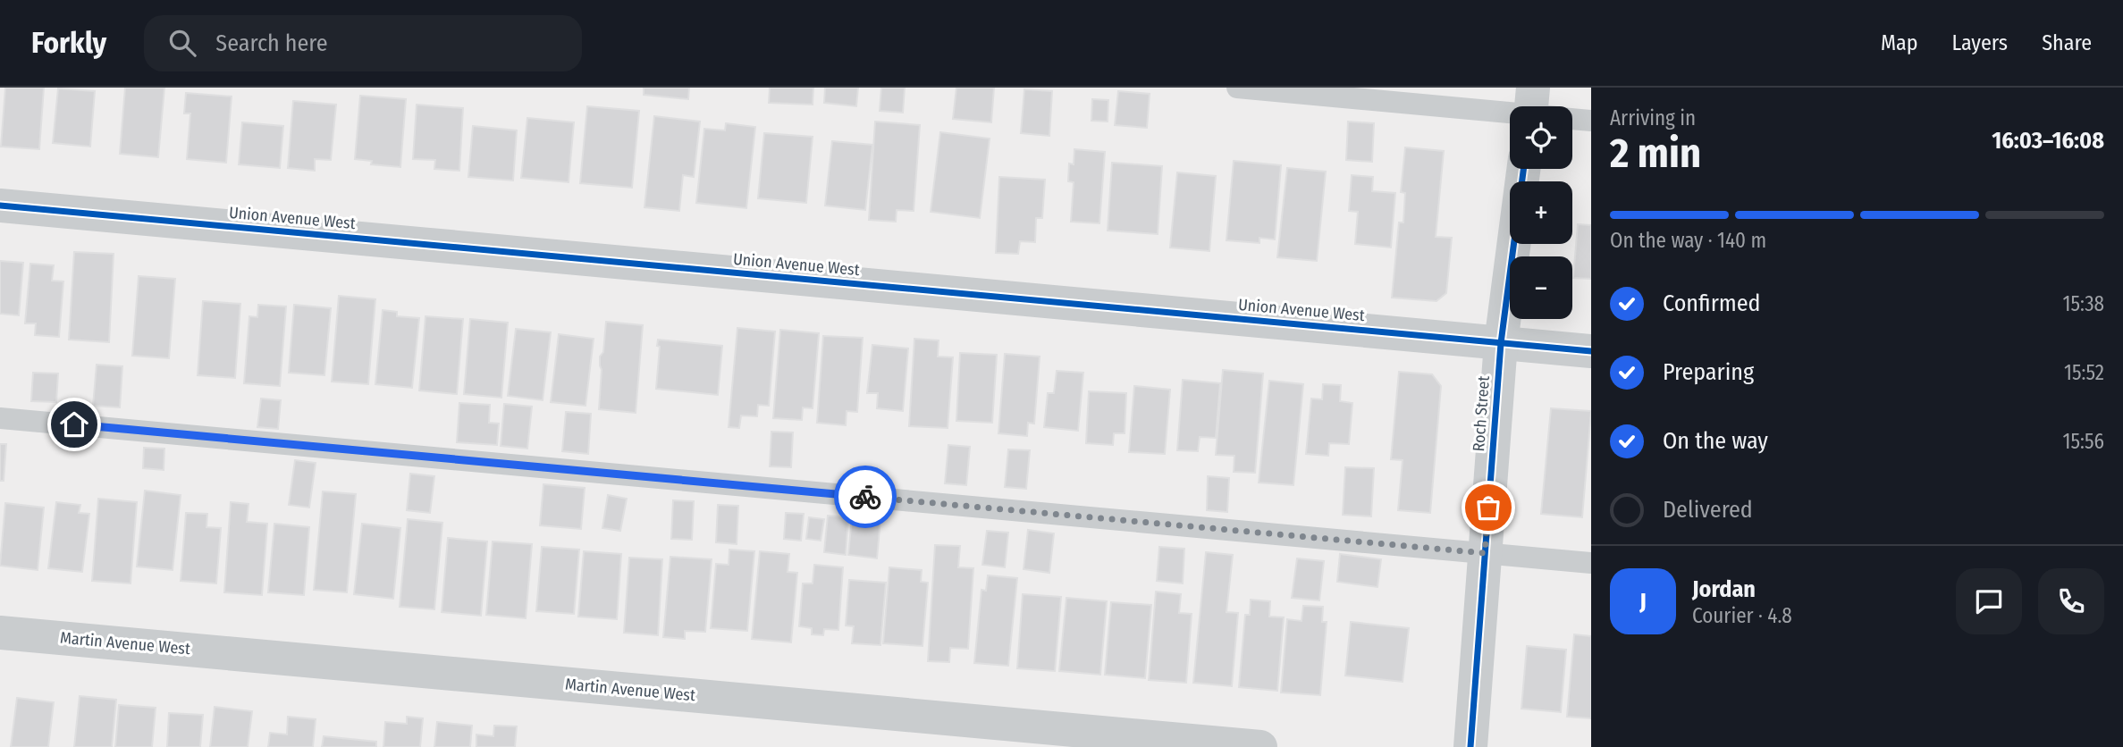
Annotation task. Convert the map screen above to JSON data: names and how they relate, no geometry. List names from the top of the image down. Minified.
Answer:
{"streets":{"street":["Union Avenue West","Roch Street","Martin Avenue West"]},"crossings":[["Union Avenue West","Roch Street"]],"page":{"header":"Forkly","search":"Search here","nav":["Map","Layers","Share"],"heading":["2 min","Arriving in","16:03–16:08"],"panel":["Jordan","Courier · 4.8"],"map_buttons":["+","−"],"bar":"On the way · 140 m","list":[["Confirmed","15:38"],["Preparing","15:52"],["On the way","15:56"],"Delivered"],"round":"J"}}
